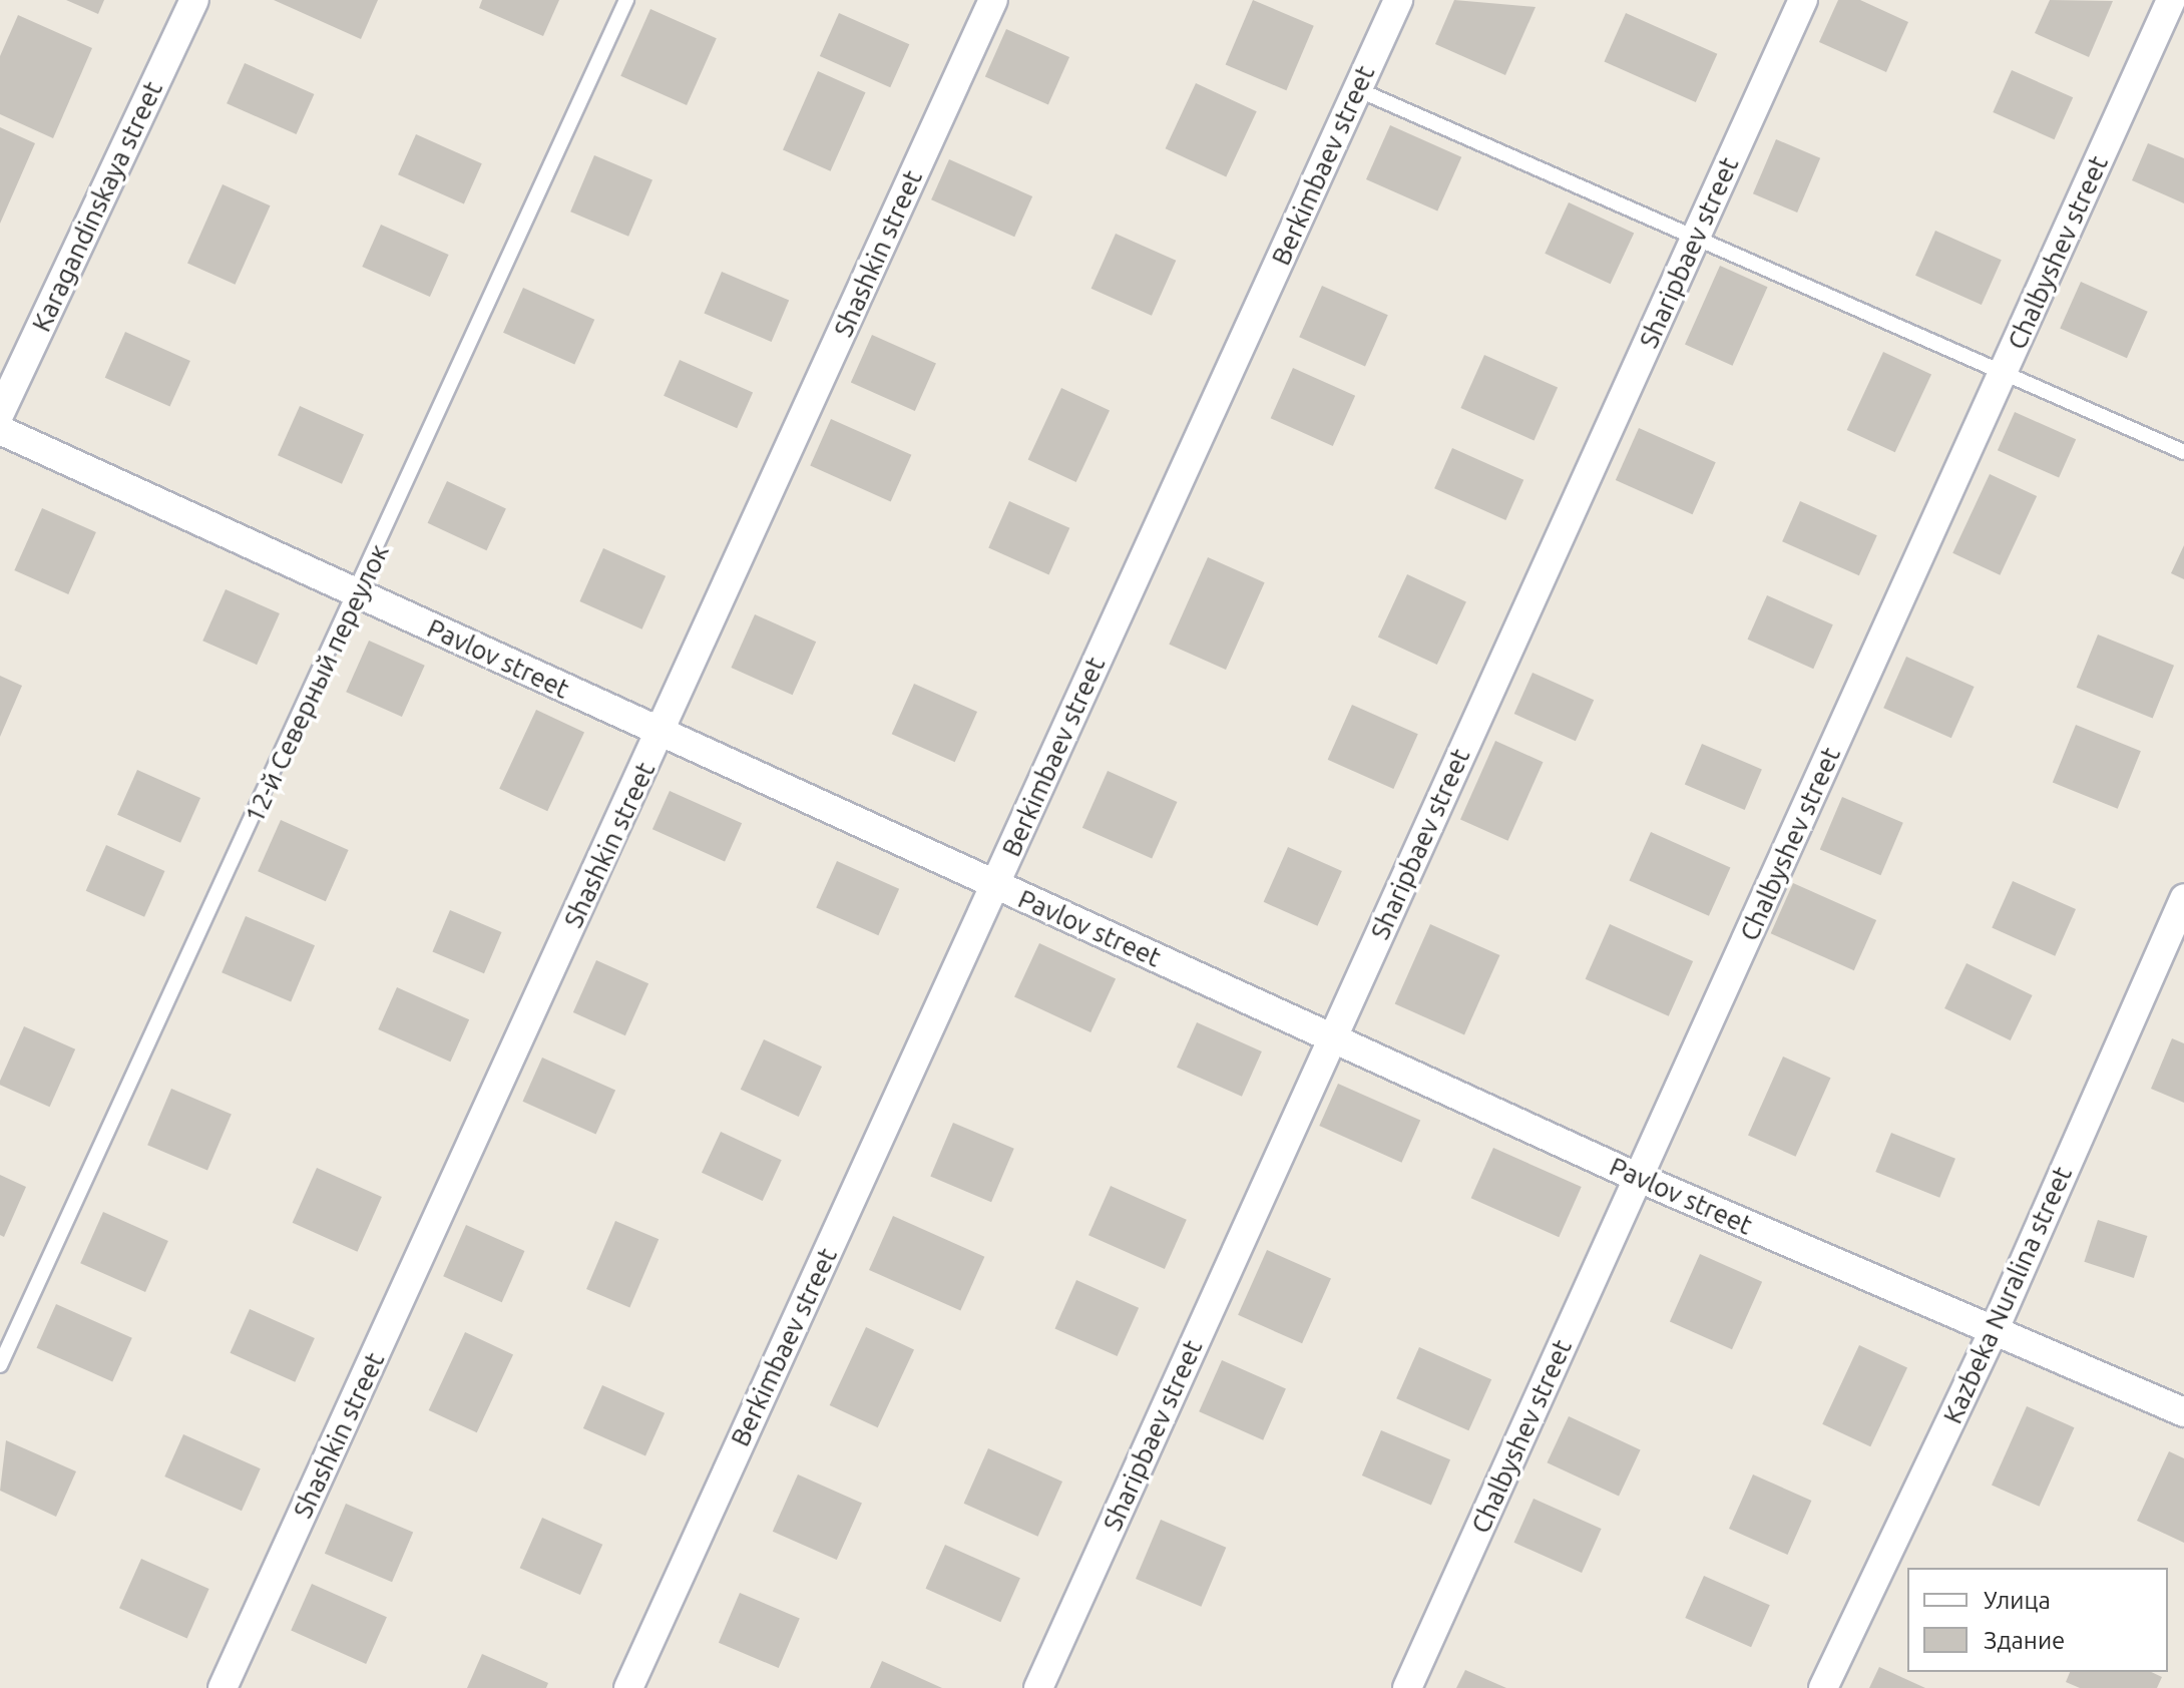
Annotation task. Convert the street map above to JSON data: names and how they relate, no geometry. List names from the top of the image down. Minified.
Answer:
{"streets":{"street":["Berkimbaev street","Karagandinskaya street","Sharipbaev street","Chalbyshev street","Shashkin street","Pavlov street","Kazbeka Nuralina street"],"lane":["12-й Северный переулок"]},"crossings":[["Berkimbaev street","Pavlov street"],["Sharipbaev street","Pavlov street"],["Chalbyshev street","Pavlov street"],["Shashkin street","Pavlov street"],["Pavlov street","12-й Северный переулок"],["Pavlov street","Kazbeka Nuralina street"]],"legend":["Улица","Здание"]}
